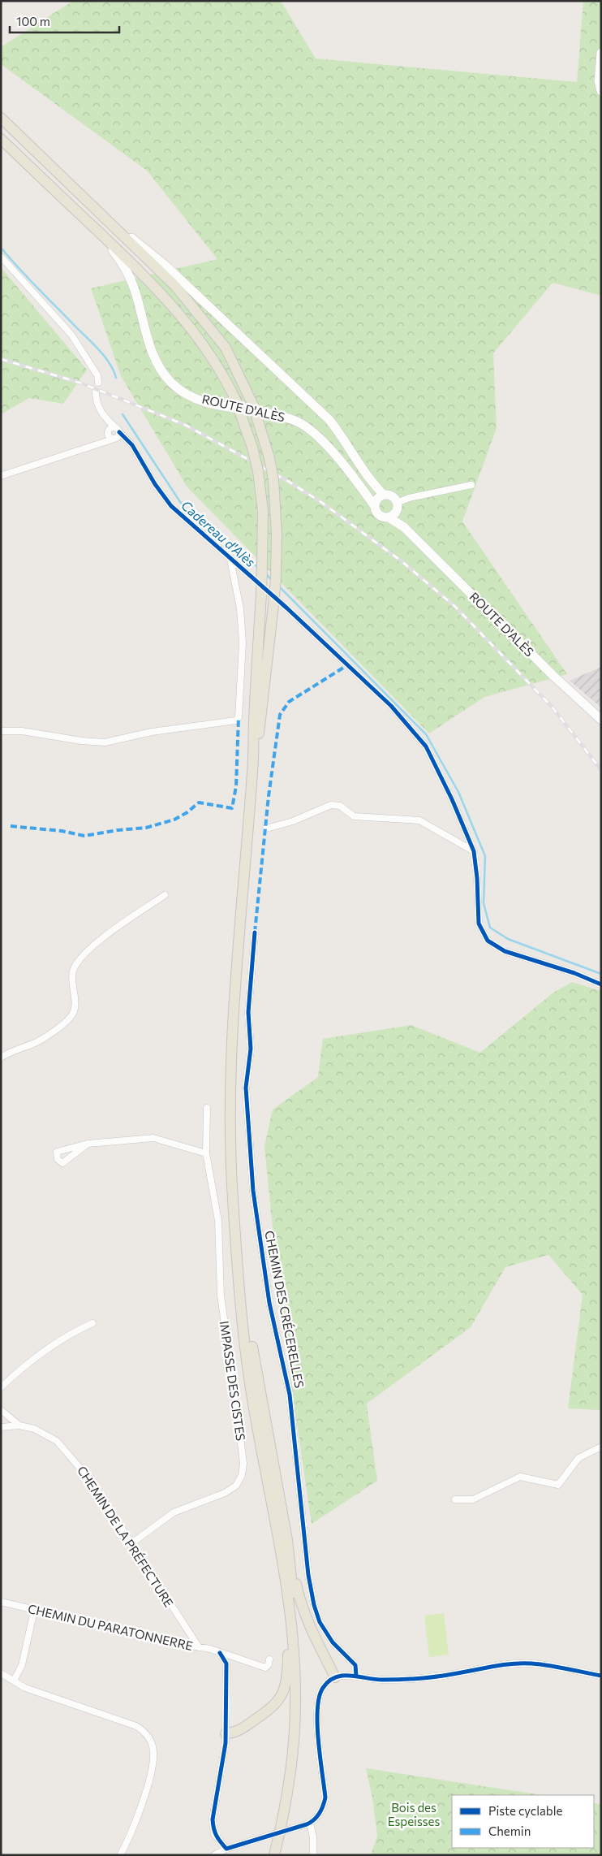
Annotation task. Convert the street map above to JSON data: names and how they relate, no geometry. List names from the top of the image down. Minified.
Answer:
{"streets":{"main road":["ROUTE D'ALÈS"],"street":["CHEMIN DES CRÉCERELLES","IMPASSE DES CISTES","CHEMIN DE LA PRÉFECTURE","CHEMIN DU PARATONNERRE"]},"crossings":[["IMPASSE DES CISTES","CHEMIN DE LA PRÉFECTURE"],["CHEMIN DE LA PRÉFECTURE","CHEMIN DU PARATONNERRE"]],"water":["Cadereau d'Alès"],"parks":["Bois des Espeisses"],"legend":["Piste cyclable","Chemin"],"scale_bar":"100 m"}
